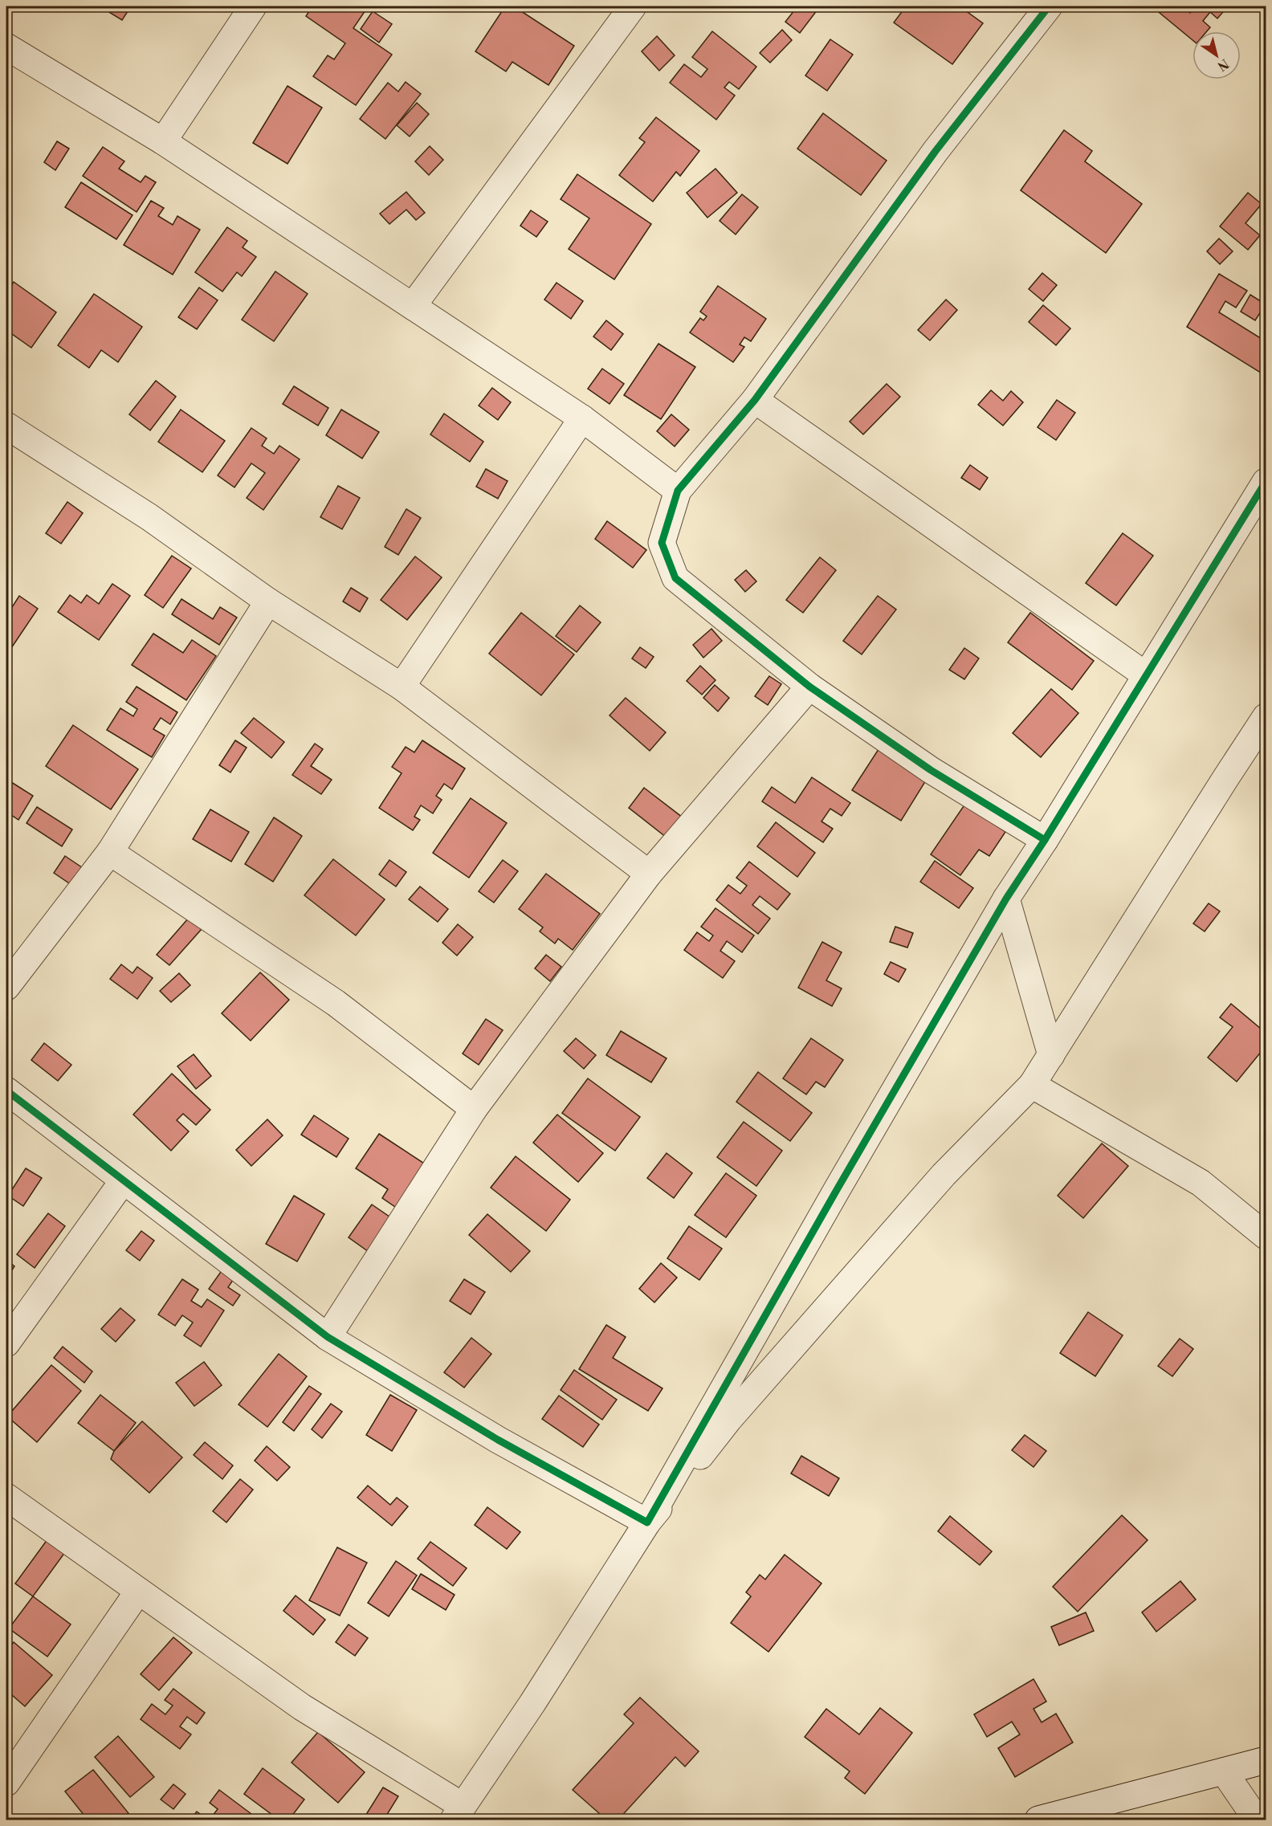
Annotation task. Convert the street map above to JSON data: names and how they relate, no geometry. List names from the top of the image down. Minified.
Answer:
{"north":"bottom right"}
